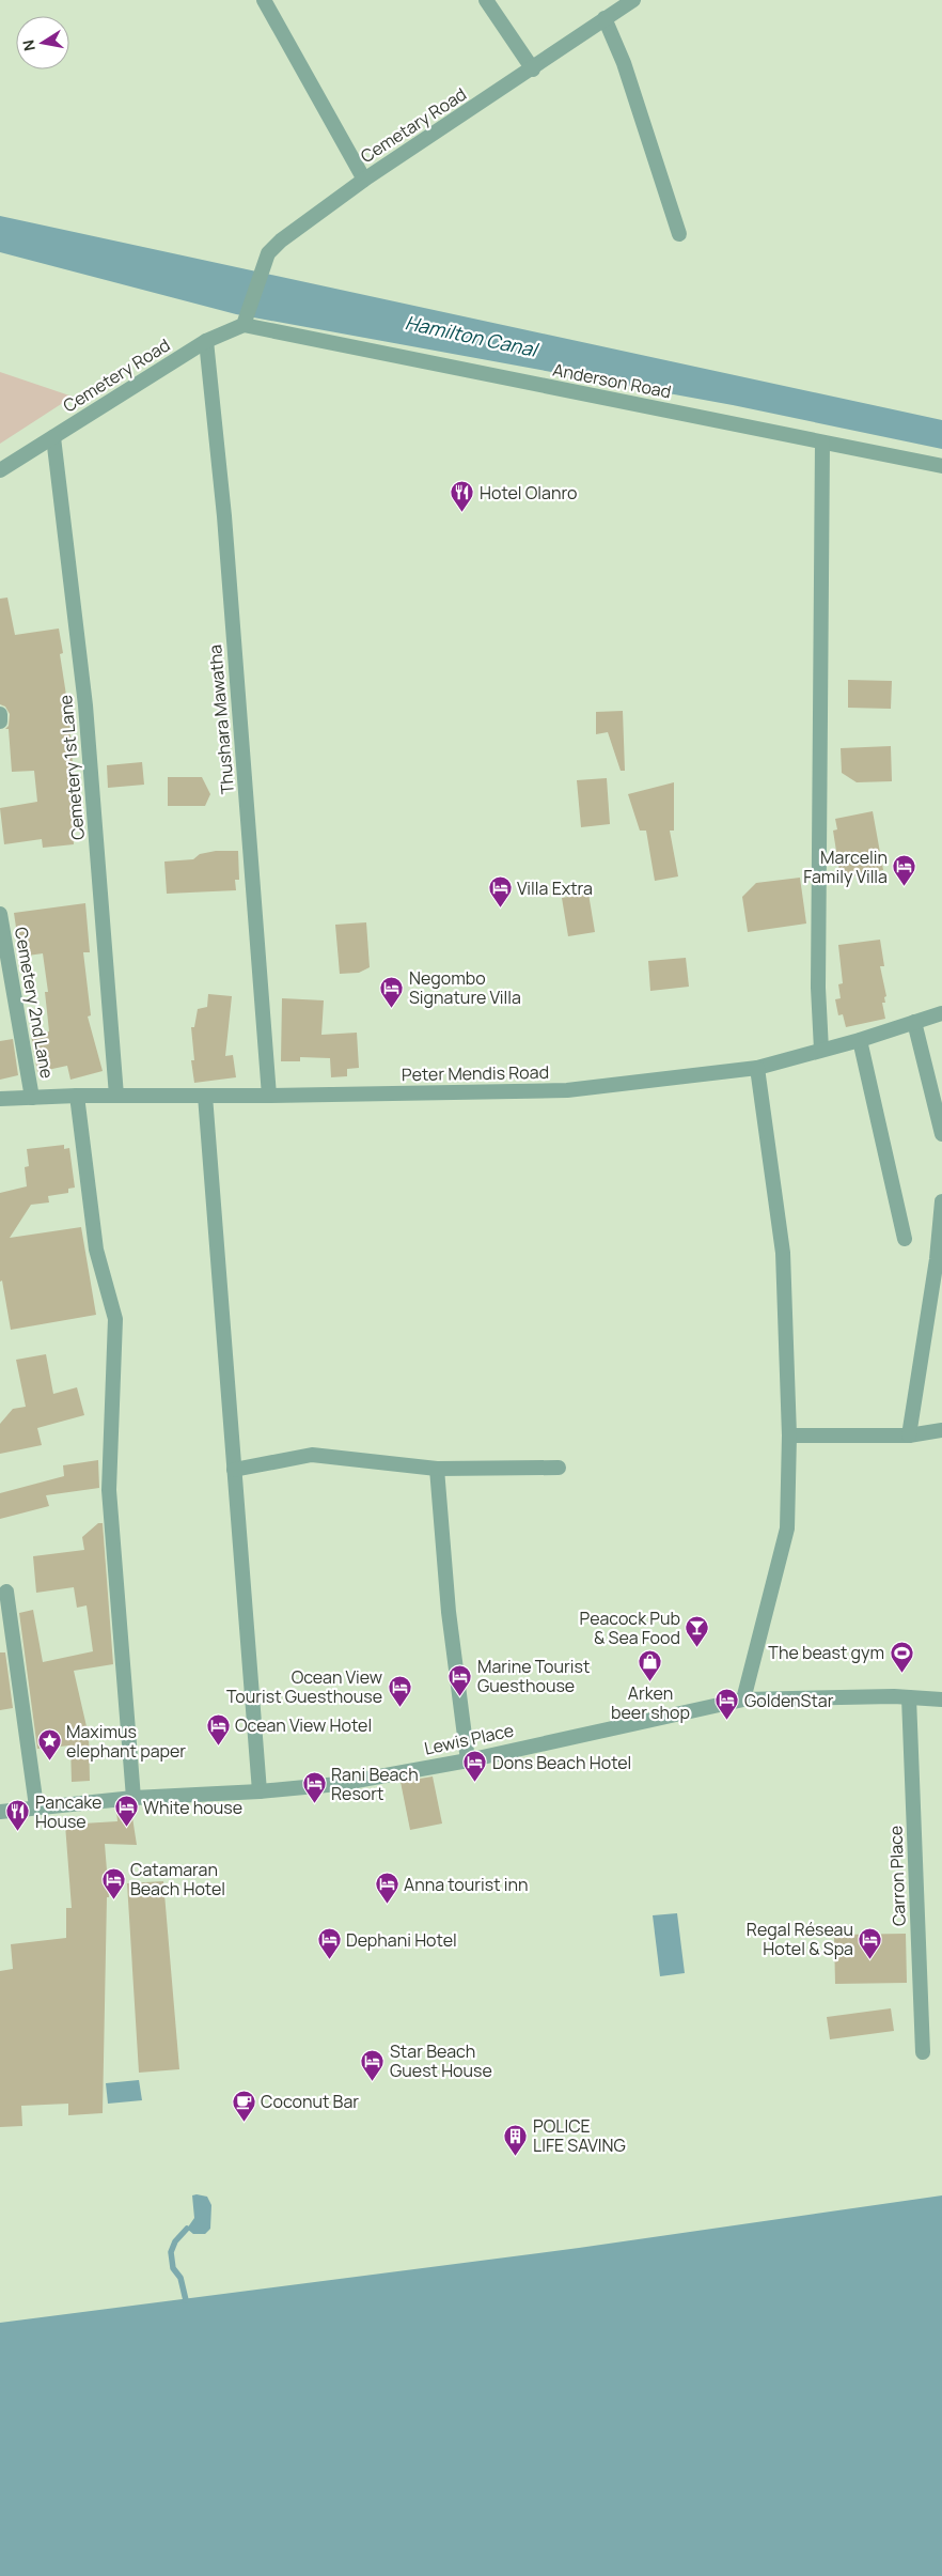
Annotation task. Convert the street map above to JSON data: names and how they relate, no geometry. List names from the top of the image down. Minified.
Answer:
{"streets":{"street":["Cemetary Road","Cemetery Road","Anderson Road","Thushara Mawatha","Cemetery 1st Lane","Cemetery 2nd Lane","Peter Mendis Road","Lewis Place","Carron Place"]},"crossings":[["Cemetary Road","Cemetery Road"],["Cemetary Road","Anderson Road"],["Cemetery Road","Anderson Road"],["Cemetery Road","Thushara Mawatha"],["Cemetery Road","Cemetery 1st Lane"],["Thushara Mawatha","Peter Mendis Road"],["Cemetery 1st Lane","Peter Mendis Road"],["Cemetery 2nd Lane","Peter Mendis Road"],["Lewis Place","Carron Place"]],"water":["Hamilton Canal"],"places":{"restaurant":["Hotel Olanro","Pancake House"],"hotel":["Marcelin Family Villa","Villa Extra","Negombo Signature Villa","Marine Tourist Guesthouse","Ocean View Tourist Guesthouse","GoldenStar","Ocean View Hotel","Dons Beach Hotel","Rani Beach Resort","White house","Catamaran Beach Hotel","Anna tourist inn","Regal Réseau Hotel & Spa","Dephani Hotel","Star Beach Guest House"],"bar":["Peacock Pub & Sea Food"],"sports":["The beast gym"],"shop":["Arken beer shop"],"place":["Maximus elephant paper"],"cafe":["Coconut Bar"],"building":["POLICE LIFE SAVING"]},"north":"left"}
